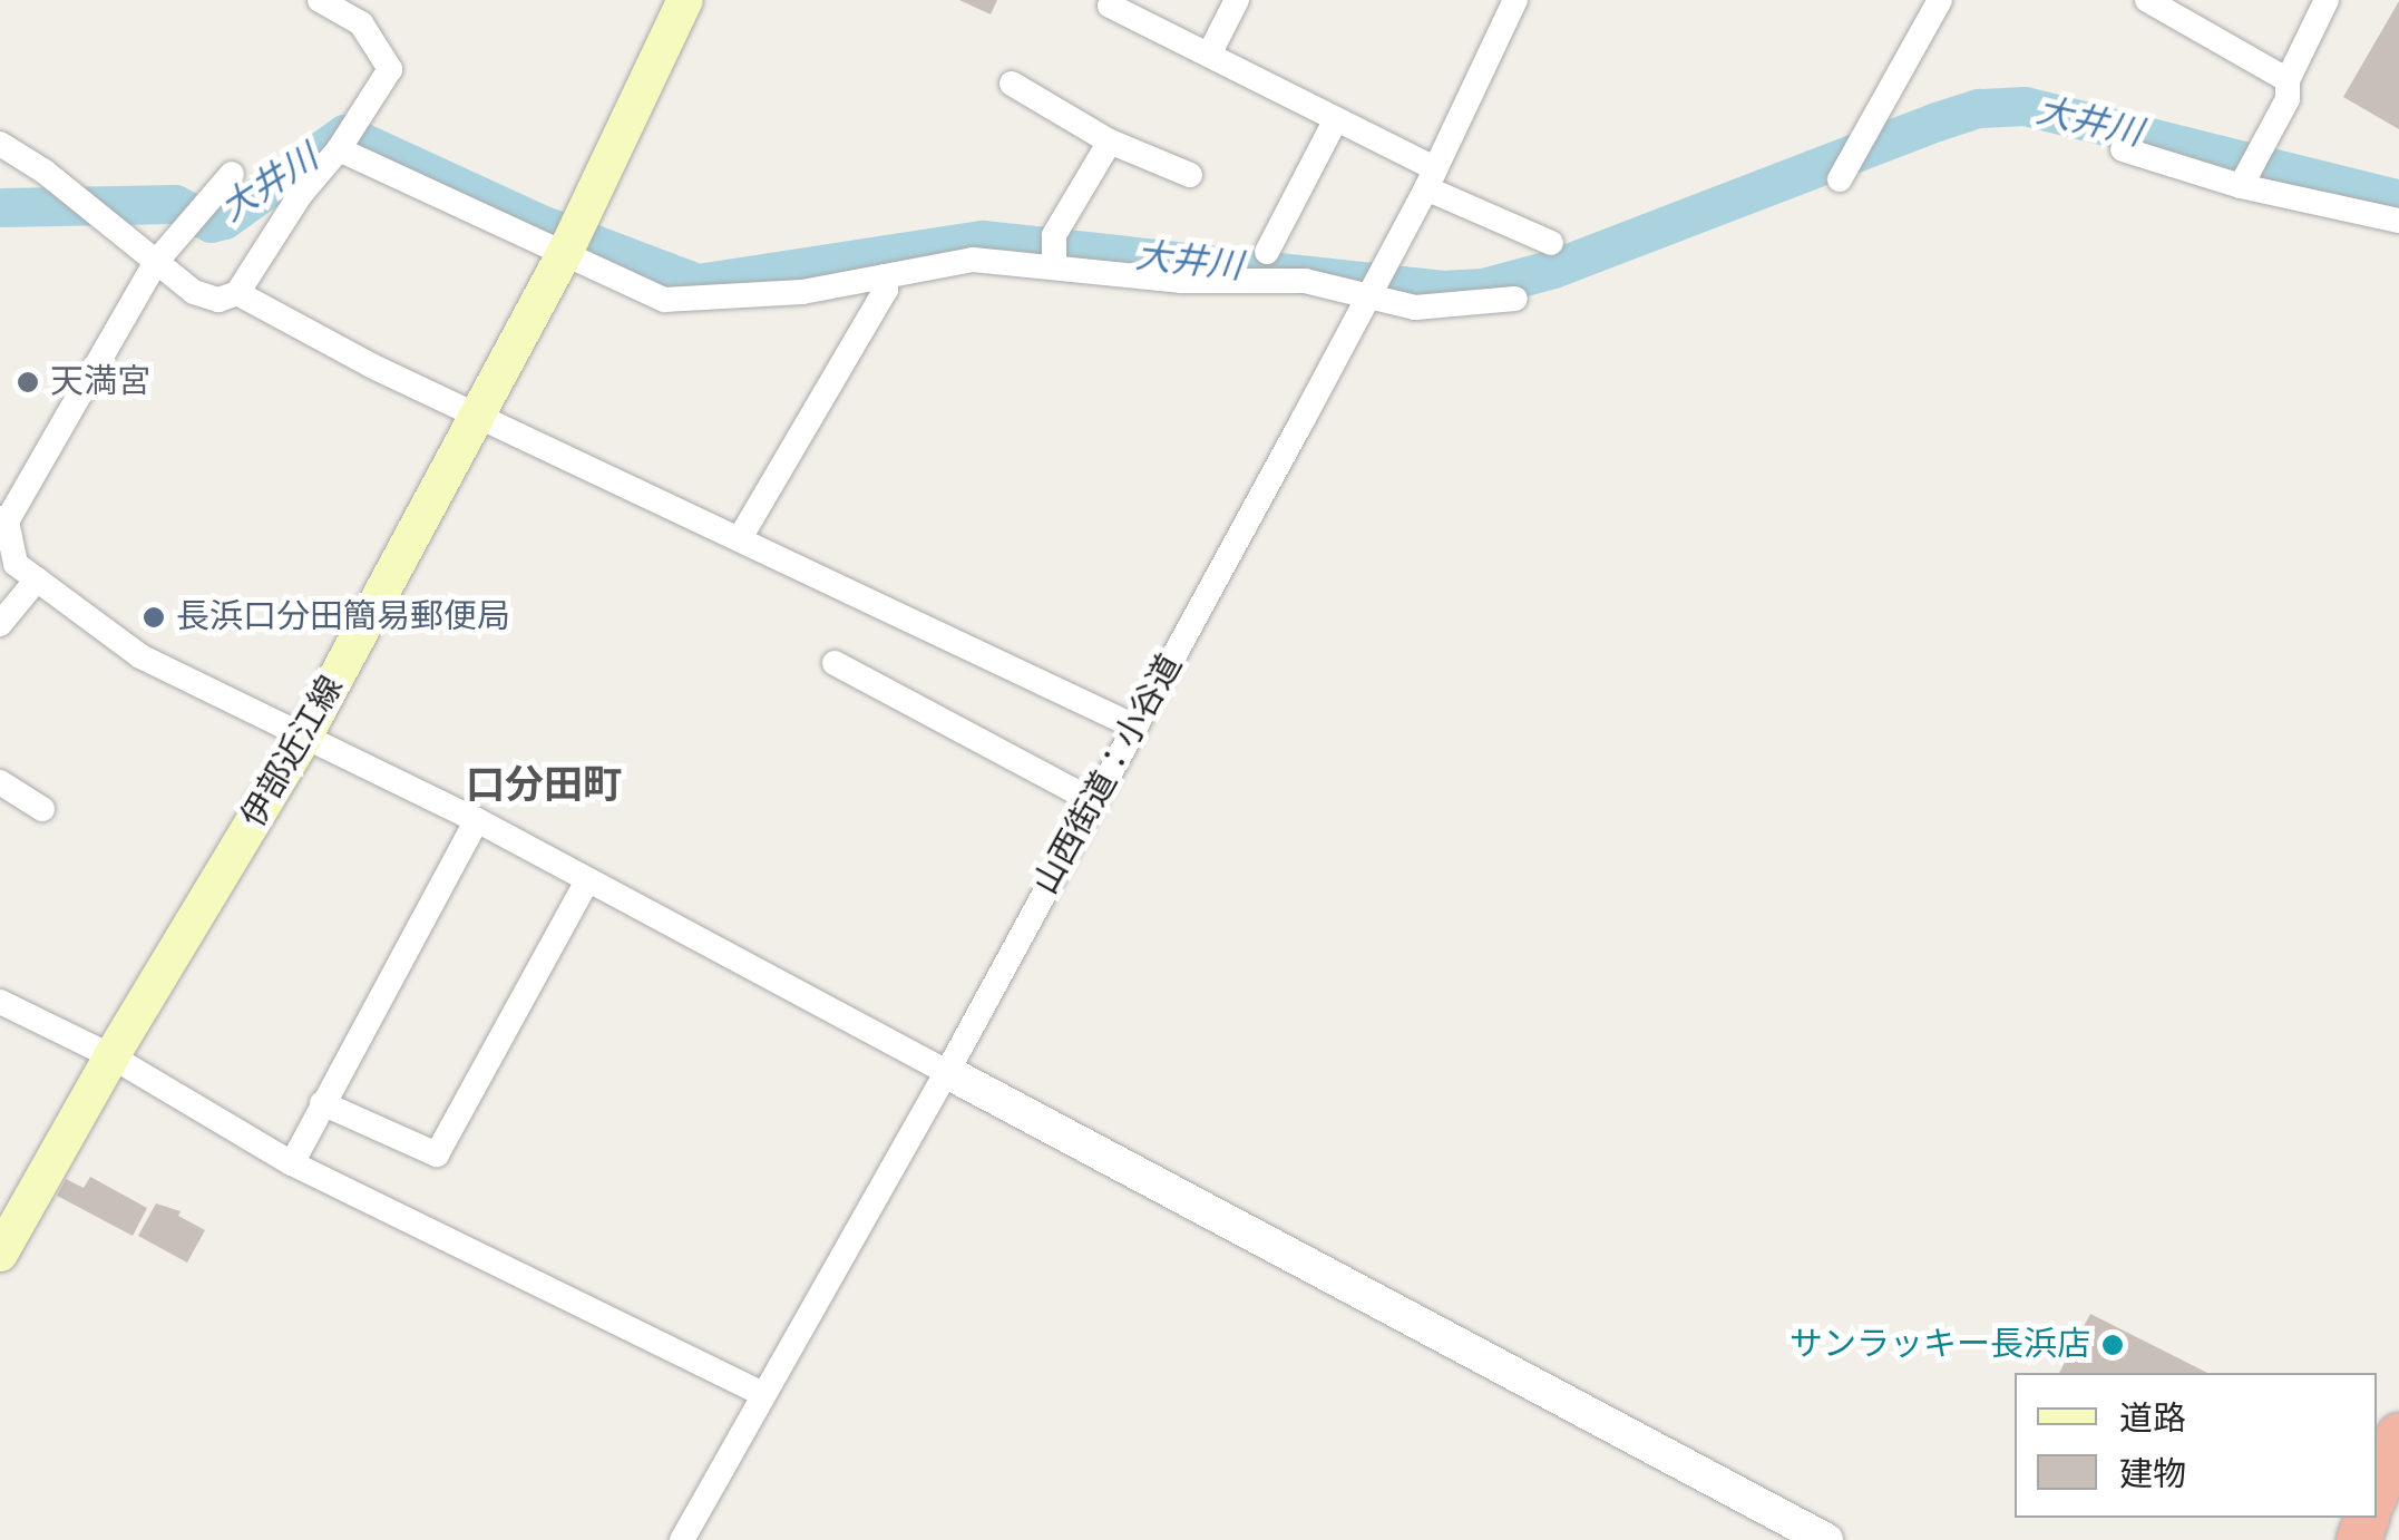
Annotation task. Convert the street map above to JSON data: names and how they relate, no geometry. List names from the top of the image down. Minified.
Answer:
{"streets":{"main road":["伊部近江線"],"street":["山西街道：小谷道"]},"districts":["口分田町"],"water":["大井川"],"places":["天満宮","長浜口分田簡易郵便局","サンラッキー長浜店"],"legend":["道路","建物"]}
